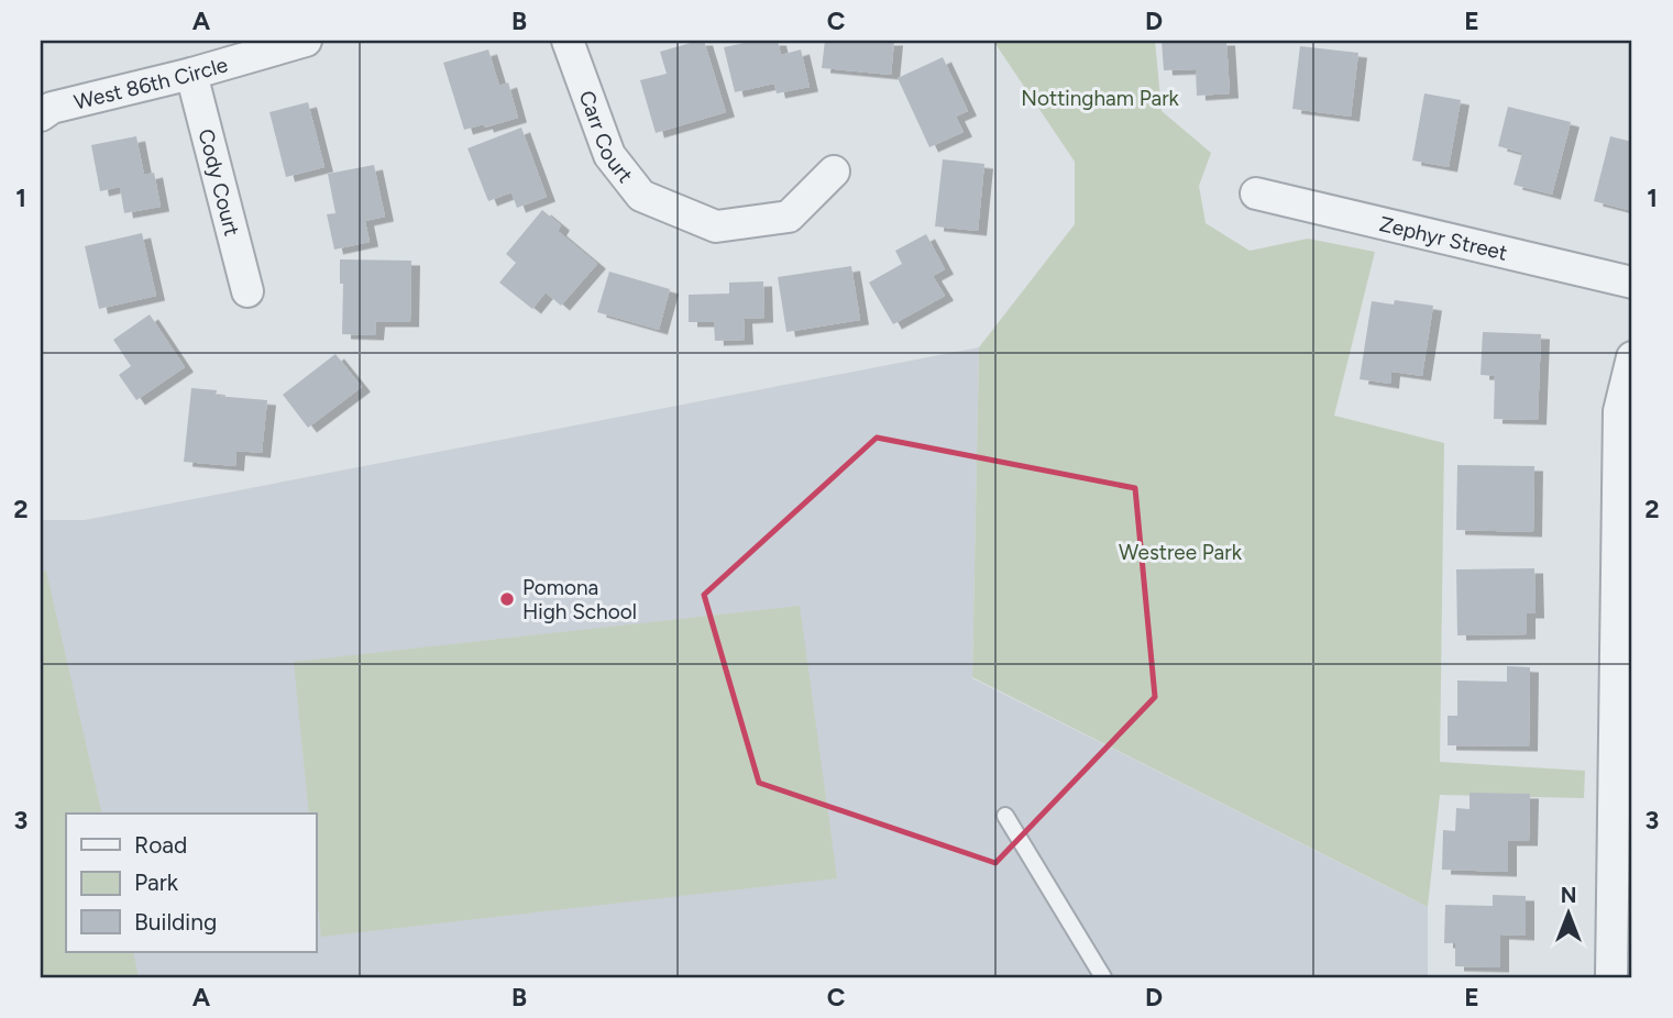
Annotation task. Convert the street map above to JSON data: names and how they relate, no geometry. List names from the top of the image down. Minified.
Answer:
{"streets":{"street":["West 86th Circle","Carr Court","Cody Court","Zephyr Street"]},"crossings":[["West 86th Circle","Cody Court"]],"parks":["Nottingham Park","Westree Park"],"places":["Pomona High School"],"legend":["Road","Park","Building"],"north":"top","grid":{"columns":["A","B","C","D","E"],"rows":["1","2","3"]}}
